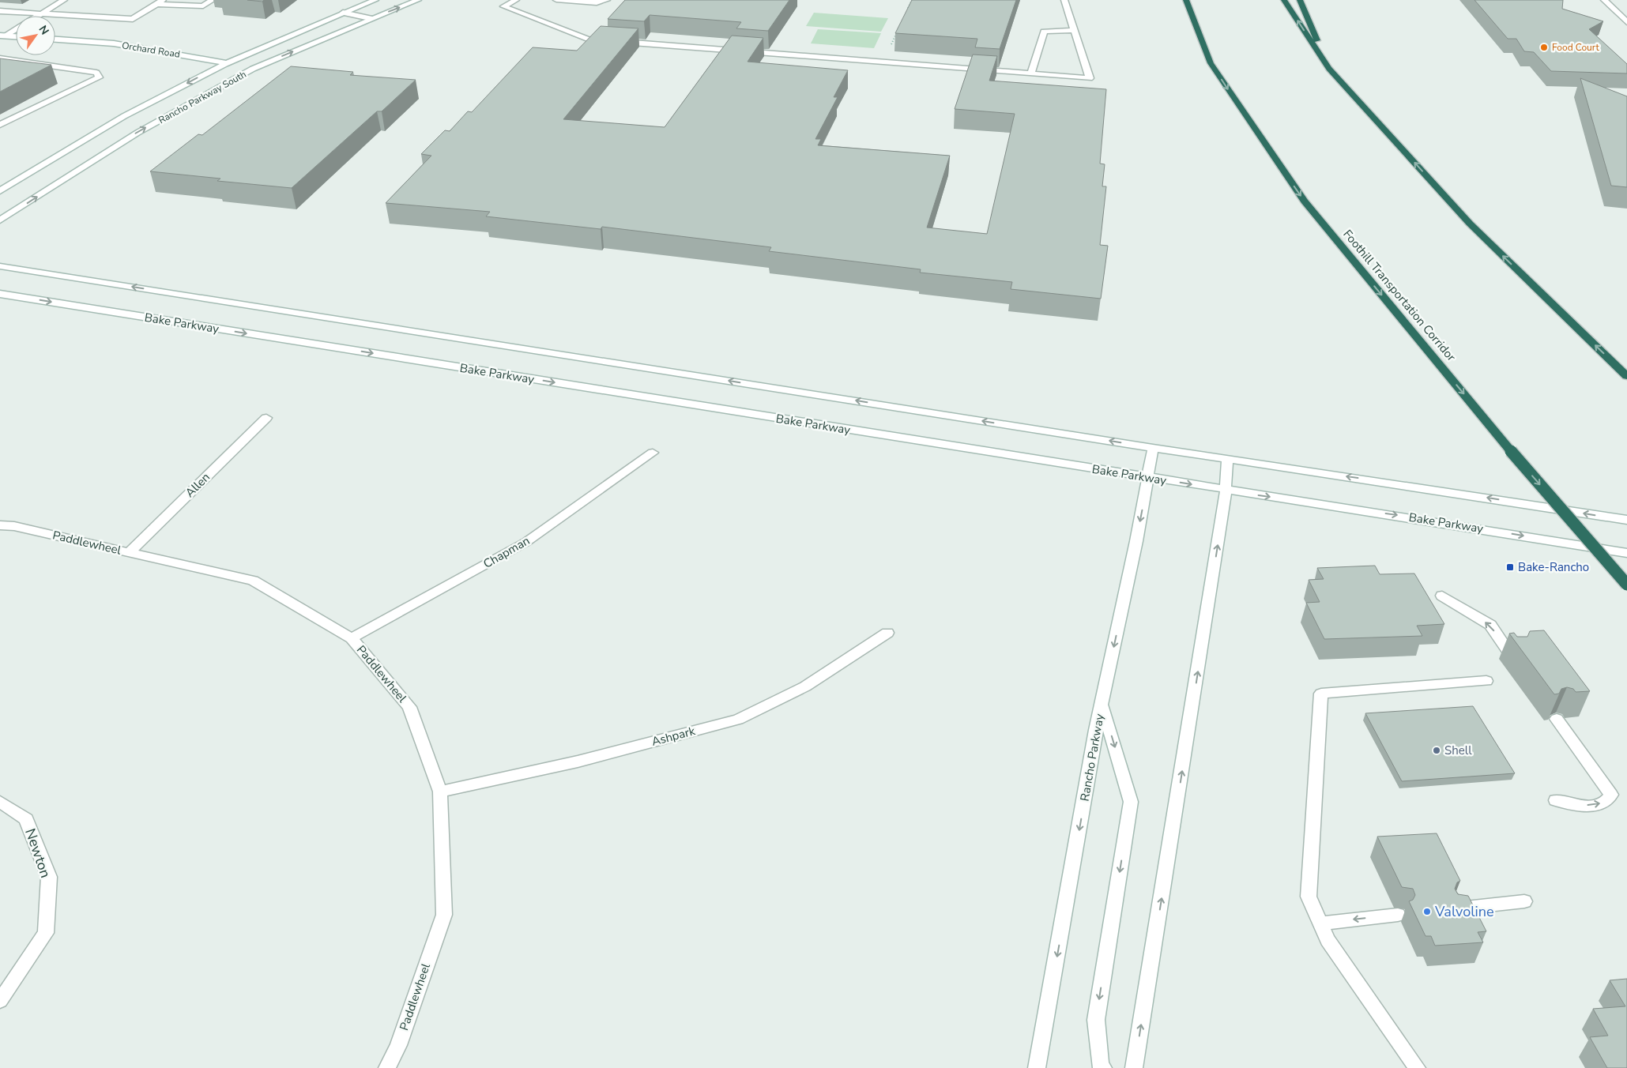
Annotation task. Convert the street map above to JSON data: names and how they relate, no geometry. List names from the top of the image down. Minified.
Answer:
{"streets":{"highway":["Foothill Transportation Corridor"],"main road":["Orchard Road","Rancho Parkway South","Bake Parkway","Allen","Paddlewheel","Chapman","Ashpark","Rancho Parkway","Newton"]},"crossings":[["Orchard Road","Rancho Parkway South"],["Bake Parkway","Rancho Parkway"],["Allen","Paddlewheel"],["Paddlewheel","Chapman"],["Paddlewheel","Ashpark"]],"places":{"other":["Food Court","Shell","Valvoline"],"transit":["Bake-Rancho"]},"north":"top right"}
